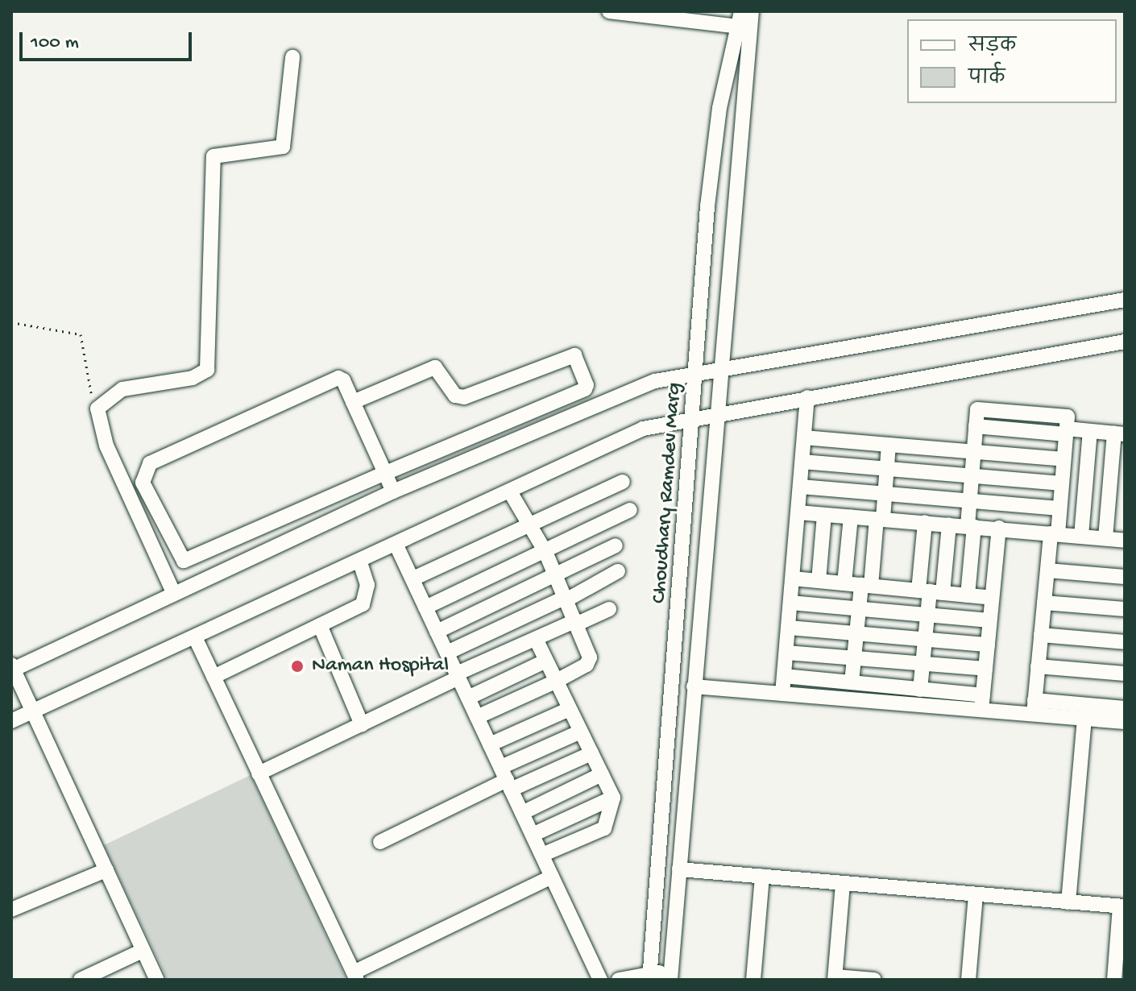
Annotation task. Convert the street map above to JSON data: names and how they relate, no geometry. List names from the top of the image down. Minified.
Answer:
{"streets":{"street":["Choudhary Ramdev Marg"]},"places":["Naman Hospital"],"legend":["सड़क","पार्क"],"scale_bar":"100 m"}
